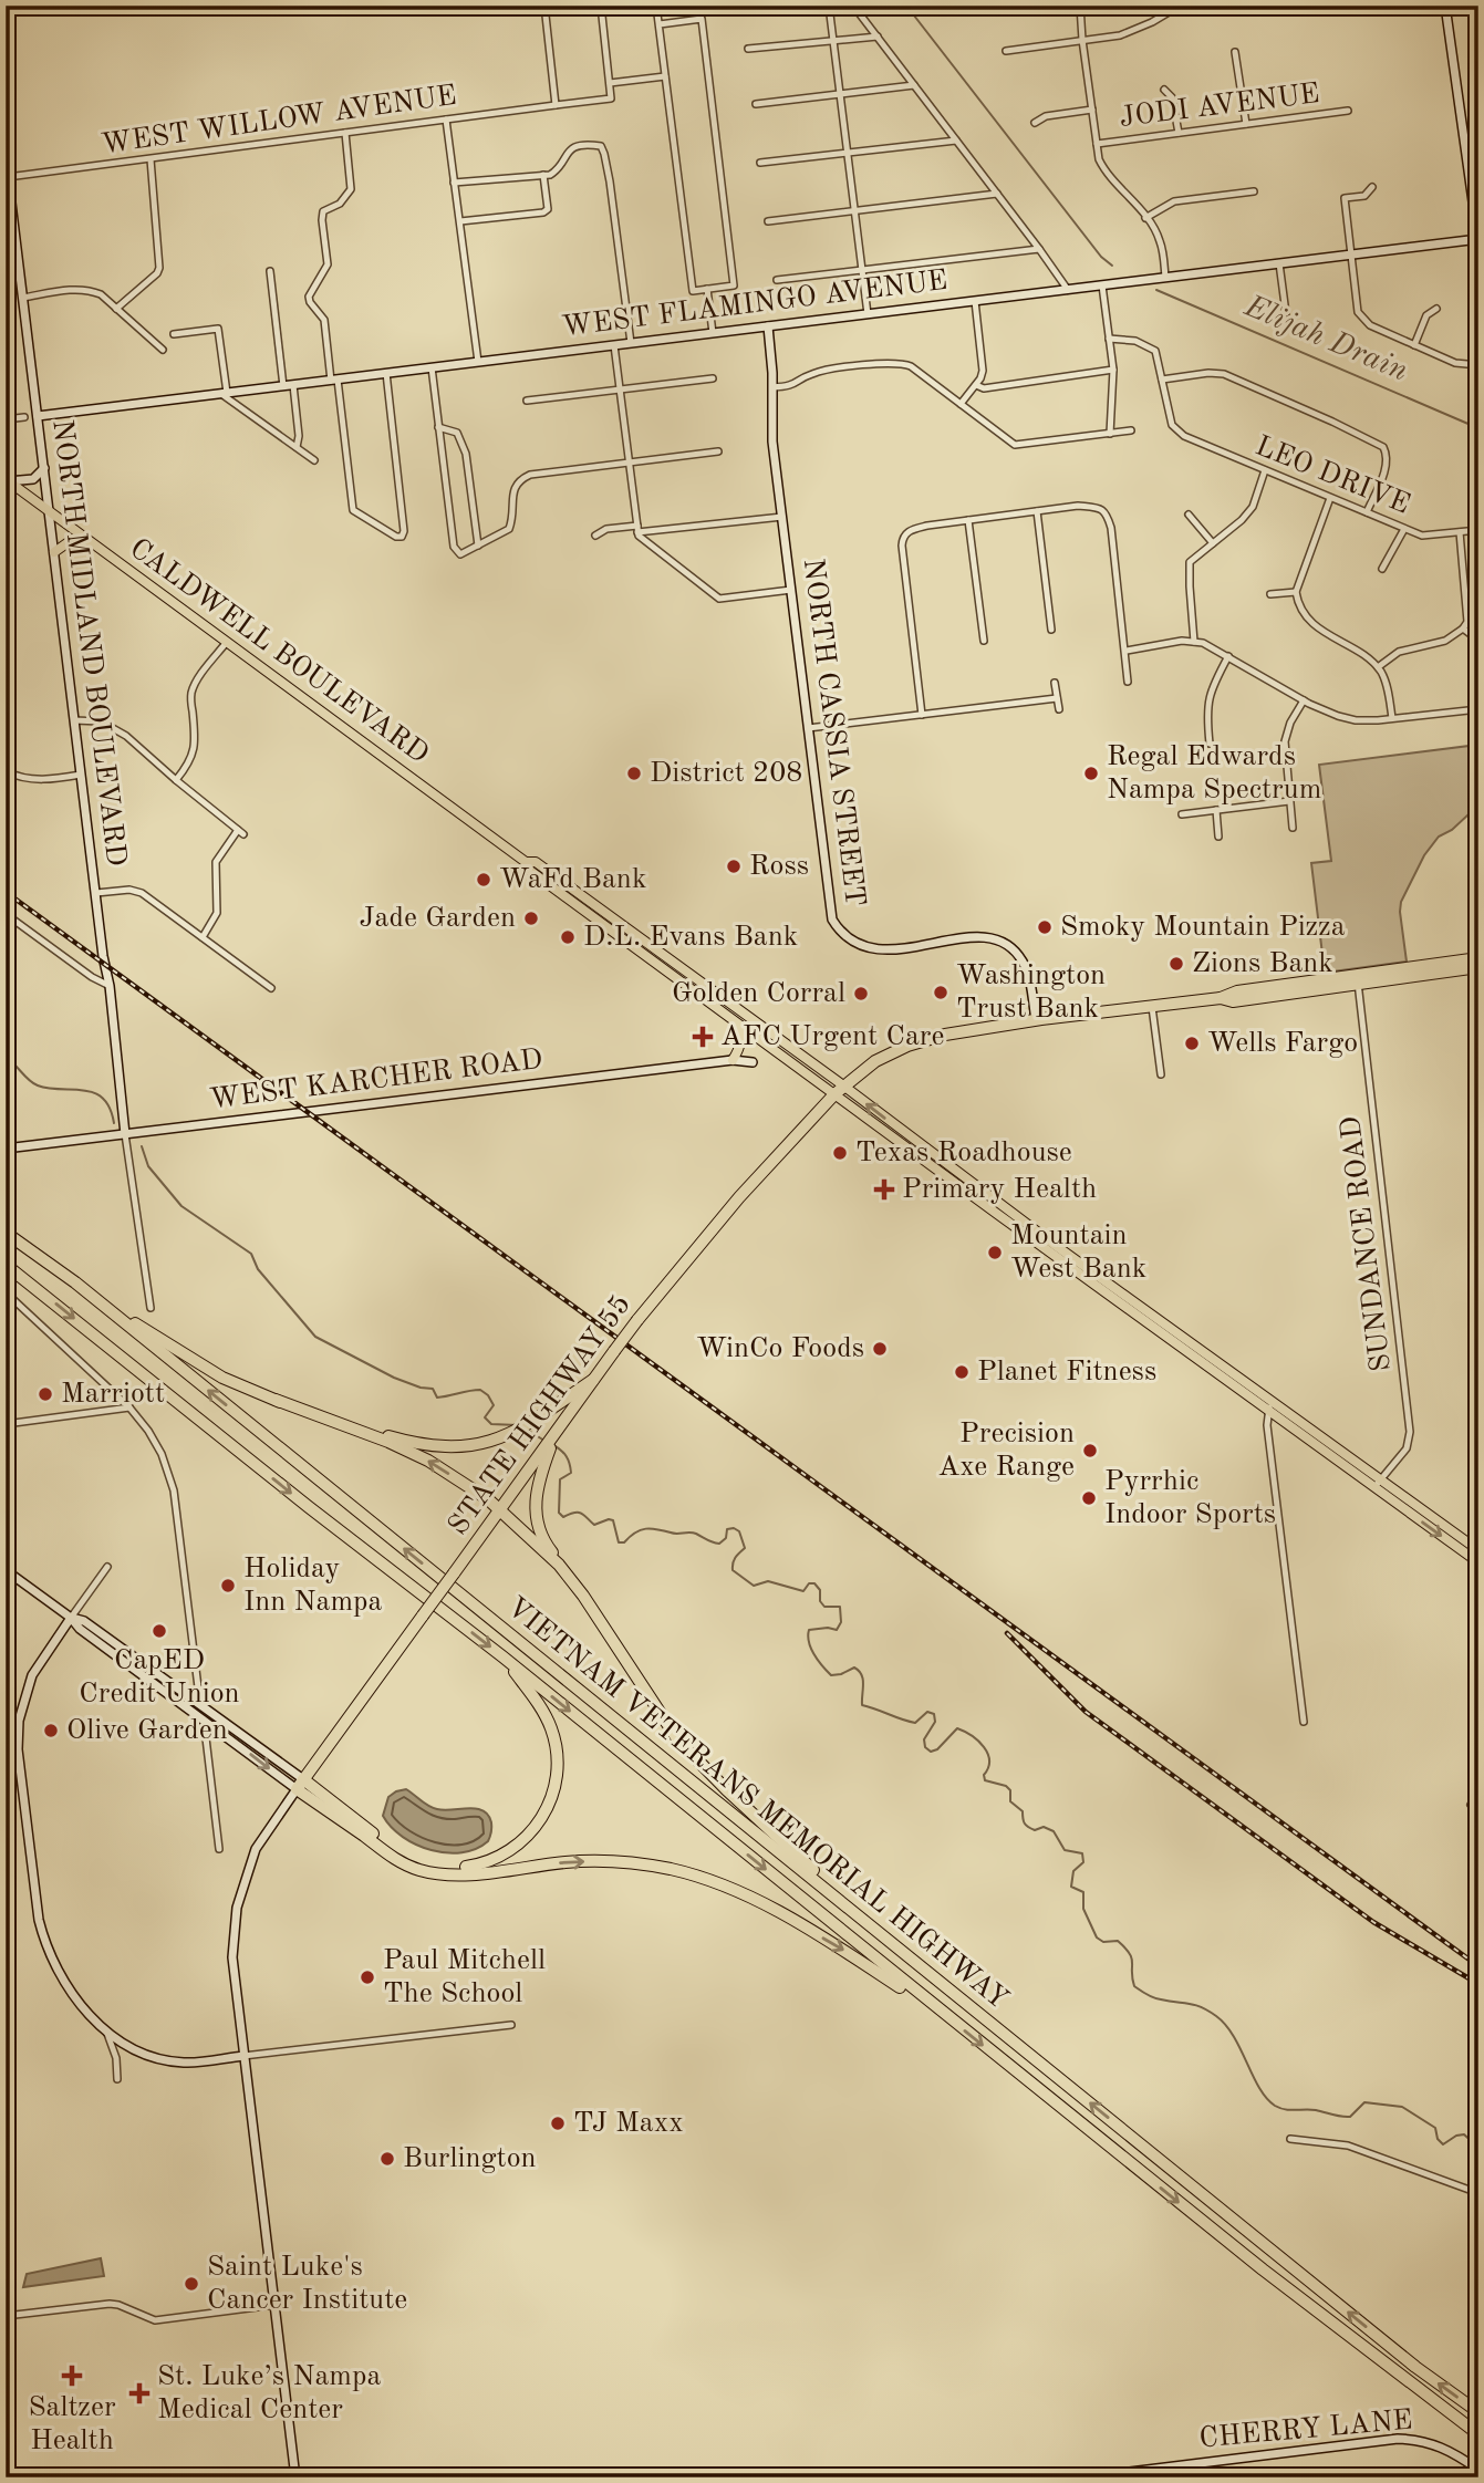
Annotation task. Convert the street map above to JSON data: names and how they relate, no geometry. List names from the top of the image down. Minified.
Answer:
{"streets":{"highway":["STATE HIGHWAY 55","VIETNAM VETERANS MEMORIAL HIGHWAY"],"main road":["CALDWELL BOULEVARD"],"street":["JODI AVENUE","WEST WILLOW AVENUE","WEST FLAMINGO AVENUE","LEO DRIVE","NORTH MIDLAND BOULEVARD","NORTH CASSIA STREET","WEST KARCHER ROAD","SUNDANCE ROAD","CHERRY LANE"]},"crossings":[["WEST WILLOW AVENUE","NORTH MIDLAND BOULEVARD"],["WEST FLAMINGO AVENUE","NORTH MIDLAND BOULEVARD"],["WEST FLAMINGO AVENUE","NORTH CASSIA STREET"],["NORTH MIDLAND BOULEVARD","CALDWELL BOULEVARD"],["NORTH MIDLAND BOULEVARD","WEST KARCHER ROAD"],["CALDWELL BOULEVARD","SUNDANCE ROAD"],["CALDWELL BOULEVARD","STATE HIGHWAY 55"]],"water":["Elijah Drain"],"places":{"other":["District 208","Regal Edwards Nampa Spectrum","Ross","WaFd Bank","Jade Garden","Smoky Mountain Pizza","D.L. Evans Bank","Zions Bank","Washington Trust Bank","Golden Corral","Wells Fargo","Texas Roadhouse","Mountain West Bank","WinCo Foods","Planet Fitness","Marriott","Precision Axe Range","Pyrrhic Indoor Sports","Holiday Inn Nampa","CapED Credit Union","Olive Garden","Paul Mitchell The School","TJ Maxx","Burlington","Saint Luke's Cancer Institute"],"health":["AFC Urgent Care","Primary Health","Saltzer Health","St. Luke’s Nampa Medical Center"]}}
